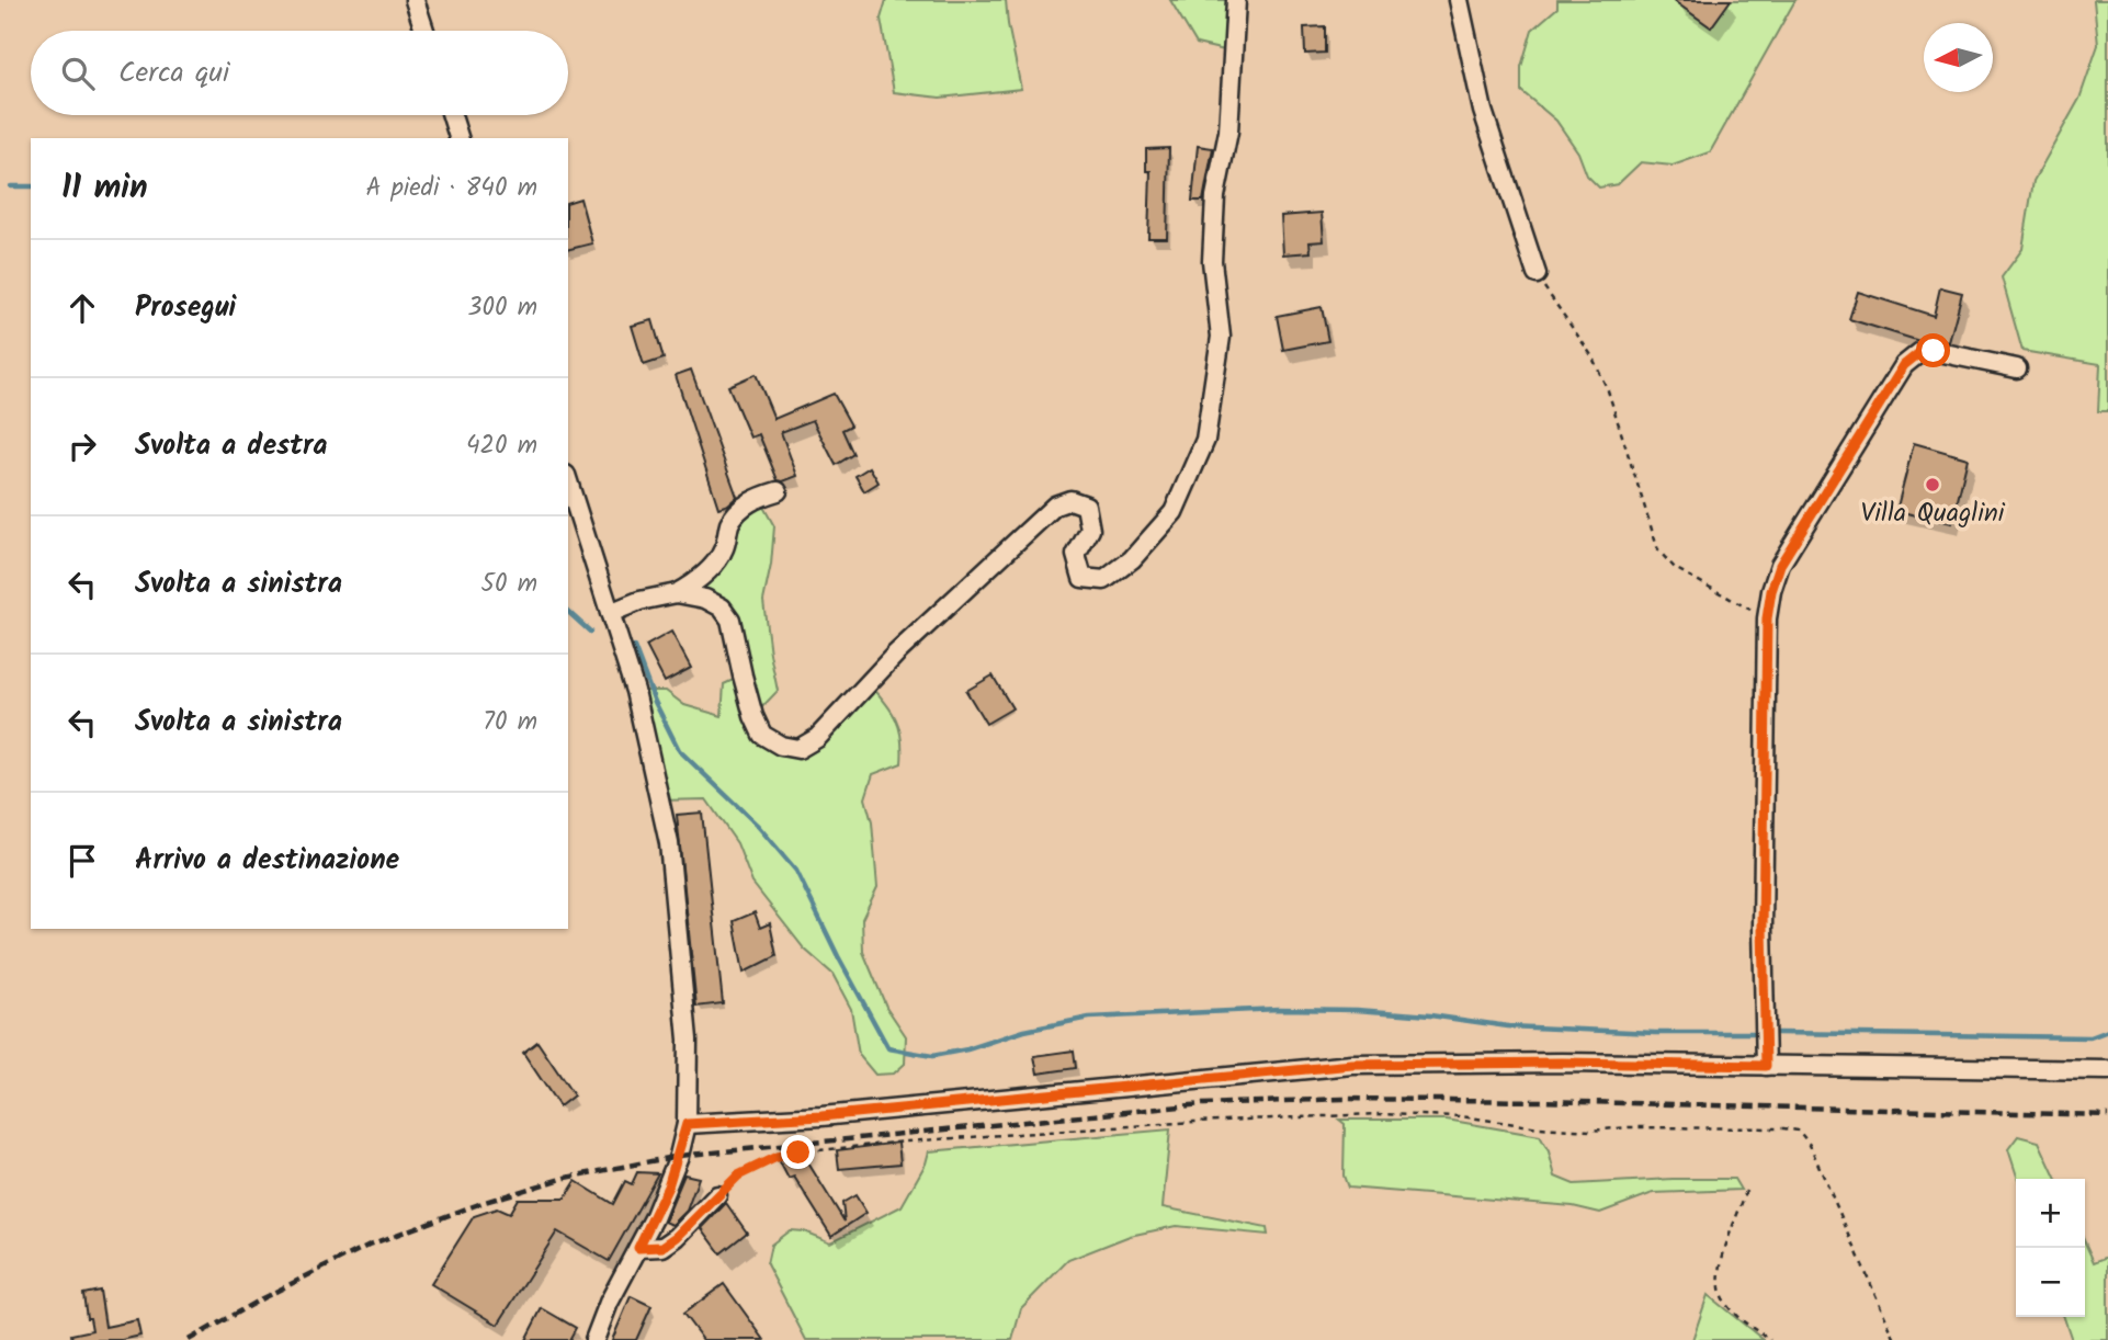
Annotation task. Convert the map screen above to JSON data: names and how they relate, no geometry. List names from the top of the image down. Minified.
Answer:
{"places":["Villa Quaglini"],"north":"left","page":{"search":"Cerca qui","heading":["11 min","A piedi · 840 m"],"list":[["Prosegui","300 m"],["Svolta a destra","420 m"],["Svolta a sinistra","50 m"],["Svolta a sinistra","70 m"],"Arrivo a destinazione"],"map_buttons":["+","−"]}}
